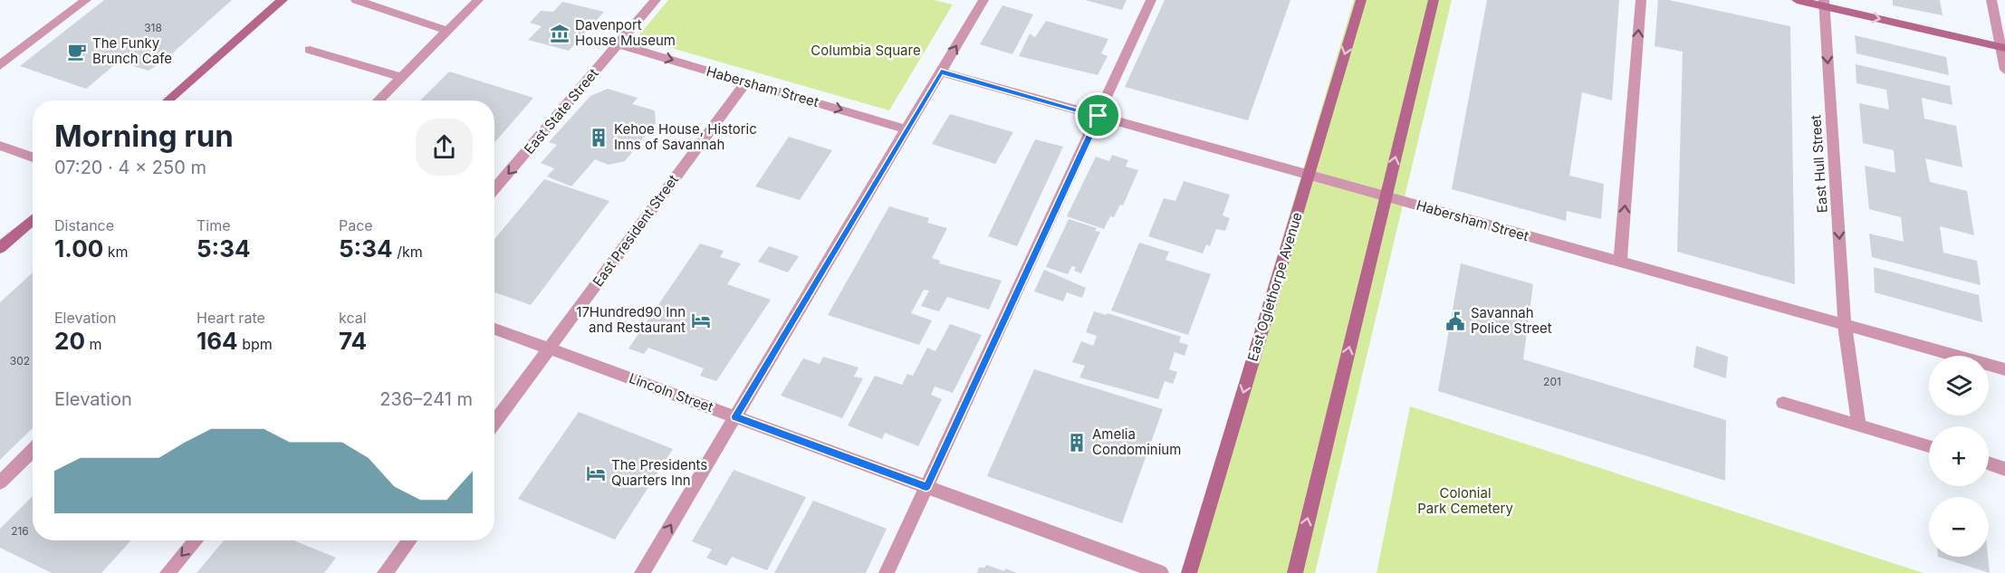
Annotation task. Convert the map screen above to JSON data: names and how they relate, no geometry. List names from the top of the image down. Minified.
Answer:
{"streets":{"main road":["East Oglethorpe Avenue"],"street":["Habersham Street","East State Street","East Hull Street","East President Street","Lincoln Street"]},"crossings":[["Habersham Street","East State Street"],["Habersham Street","East Hull Street"],["Habersham Street","East President Street"],["Habersham Street","East Oglethorpe Avenue"],["East President Street","Lincoln Street"]],"one_way":["East State Street","East Hull Street"],"parks":["Columbia Square","Colonial Park Cemetery"],"places":{"museum":["Davenport House Museum"],"cafe":["The Funky Brunch Cafe"],"building":["Kehoe House, Historic Inns of Savannah","Amelia Condominium"],"hotel":["17Hundred90 Inn and Restaurant","The Presidents Quarters Inn"],"public building":["Savannah Police Street"]},"house_numbers":["318","302","201","216"],"page":{"heading":["Morning run","07:20 · 4 × 250 m"],"stats":[["Distance","1.00 km"],["Time","5:34"],["Pace","5:34 /km"],["Elevation","20 m"],["Heart rate","164 bpm"],["kcal","74"]],"map_buttons":["+","−"],"chart":["Elevation","236–241 m"]}}
